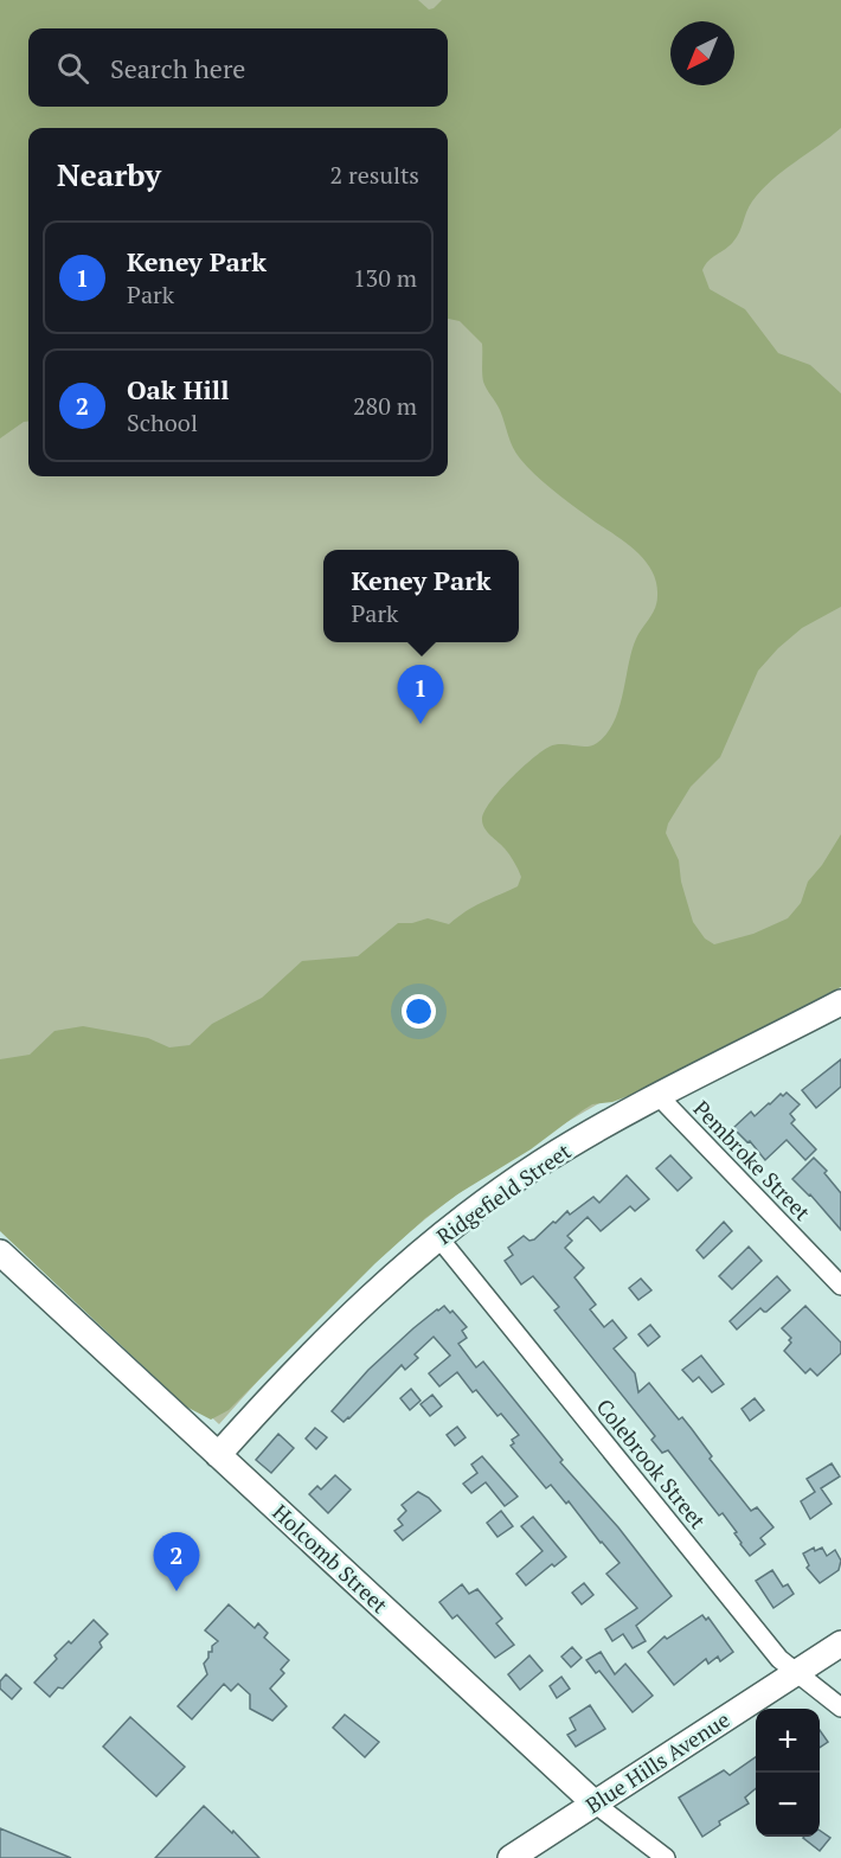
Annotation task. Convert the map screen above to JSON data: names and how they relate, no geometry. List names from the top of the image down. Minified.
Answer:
{"streets":{"street":["Pembroke Street","Ridgefield Street","Colebrook Street","Holcomb Street","Blue Hills Avenue"]},"crossings":[["Pembroke Street","Ridgefield Street"],["Ridgefield Street","Colebrook Street"],["Ridgefield Street","Holcomb Street"],["Colebrook Street","Blue Hills Avenue"],["Holcomb Street","Blue Hills Avenue"]],"north":"bottom left","page":{"search":"Search here","heading":["Nearby","2 results"],"list":[{"mark":"1","name":"Keney Park","note":"Park","value":"130 m"},{"mark":"2","name":"Oak Hill","note":"School","value":"280 m"}],"popup":["Keney Park","Park"],"pins":["1","2"],"map_buttons":["+","−"]}}
